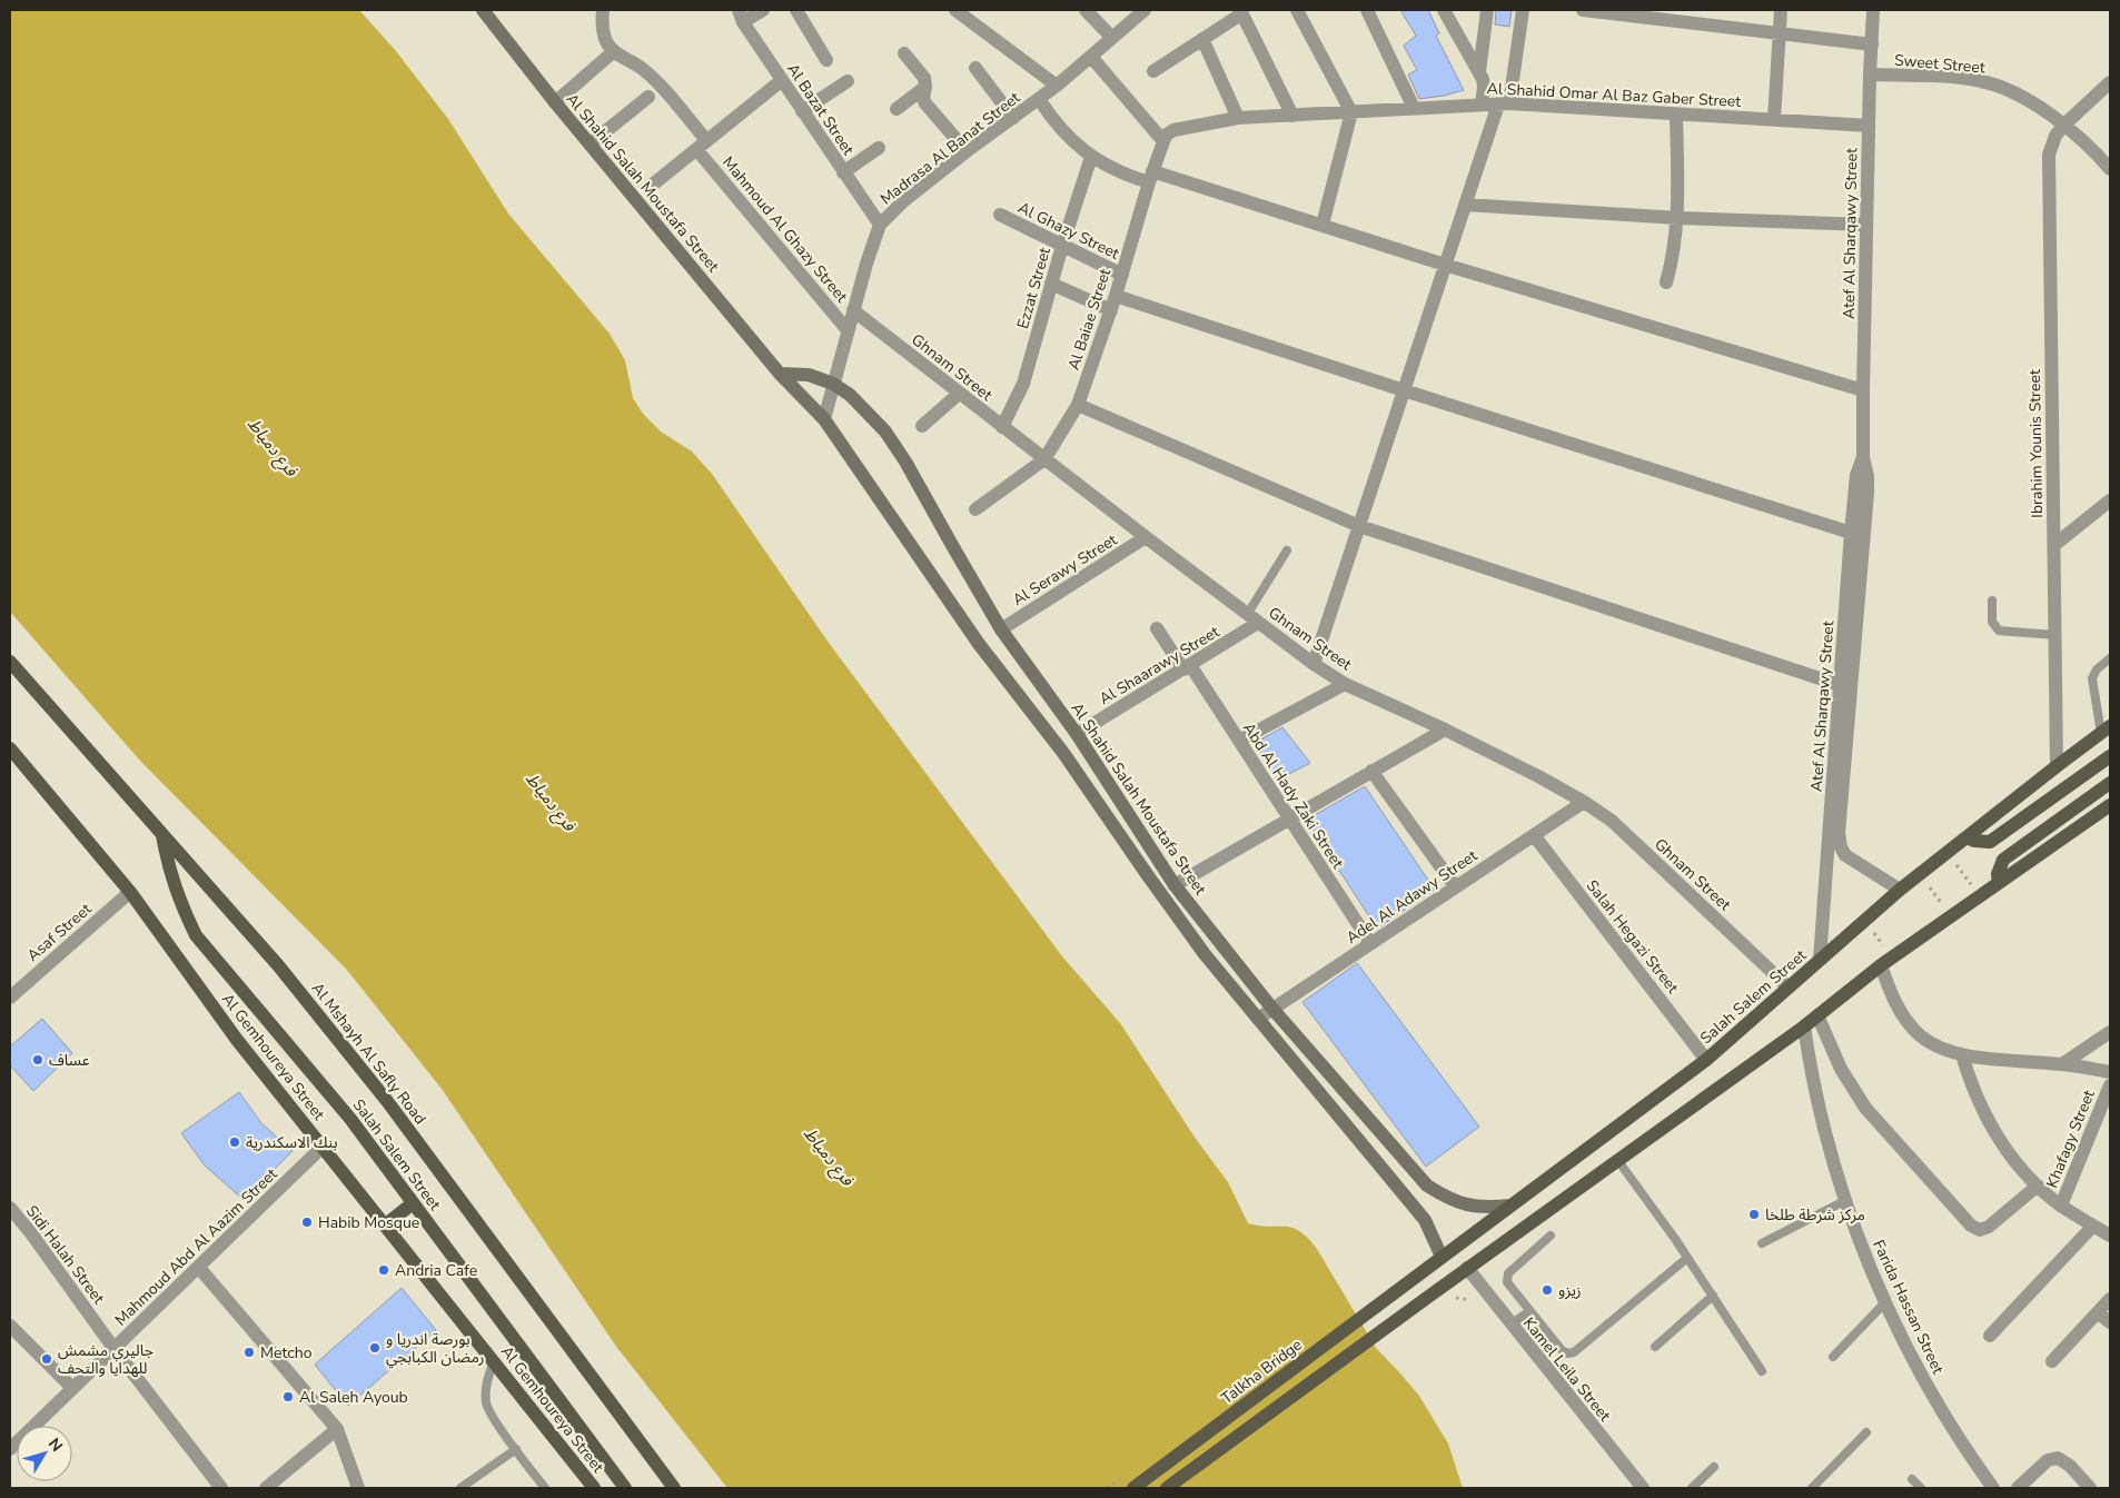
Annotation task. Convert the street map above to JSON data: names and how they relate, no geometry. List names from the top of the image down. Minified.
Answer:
{"streets":{"main road":["Al Shahid Salah Moustafa Street","Salah Salem Street","Al Mshayh Al Safly Road","Al Gemhoureya Street","Talkha Bridge"],"street":["Sweet Street","Al Shahid Omar Al Baz Gaber Street","Al Bazat Street","Madrasa Al Banat Street","Mahmoud Al Ghazy Street","Al Ghazy Street","Atef Al Sharqawy Street","Ezzat Street","Al Baiae Street","Ghnam Street","Ibrahim Younis Street","Al Serawy Street","Al Shaarawy Street","Abd Al Hady Zaki Street","Adel Al Adawy Street","Asaf Street","Salah Hegazi Street","Khafagy Street","Mahmoud Abd Al Aazim Street","Sidi Halah Street","Farida Hassan Street","Kamel Leila Street"]},"crossings":[["Sweet Street","Atef Al Sharqawy Street"],["Sweet Street","Ibrahim Younis Street"],["Al Shahid Omar Al Baz Gaber Street","Atef Al Sharqawy Street"],["Al Shahid Omar Al Baz Gaber Street","Al Baiae Street"],["Al Bazat Street","Madrasa Al Banat Street"],["Madrasa Al Banat Street","Al Shahid Salah Moustafa Street"],["Madrasa Al Banat Street","Mahmoud Al Ghazy Street"],["Madrasa Al Banat Street","Ghnam Street"],["Al Shahid Salah Moustafa Street","Al Serawy Street"],["Al Shahid Salah Moustafa Street","Al Shaarawy Street"],["Al Shahid Salah Moustafa Street","Adel Al Adawy Street"],["Al Shahid Salah Moustafa Street","Salah Salem Street"],["Al Ghazy Street","Ezzat Street"],["Al Ghazy Street","Al Baiae Street"],["Atef Al Sharqawy Street","Salah Salem Street"],["Ezzat Street","Ghnam Street"],["Al Baiae Street","Ghnam Street"],["Ghnam Street","Al Serawy Street"],["Ghnam Street","Al Shaarawy Street"],["Ghnam Street","Adel Al Adawy Street"],["Ghnam Street","Salah Salem Street"],["Ibrahim Younis Street","Salah Salem Street"],["Al Shaarawy Street","Abd Al Hady Zaki Street"],["Abd Al Hady Zaki Street","Adel Al Adawy Street"],["Adel Al Adawy Street","Salah Hegazi Street"],["Asaf Street","Al Gemhoureya Street"],["Salah Hegazi Street","Salah Salem Street"],["Salah Salem Street","Al Mshayh Al Safly Road"],["Salah Salem Street","Talkha Bridge"],["Al Gemhoureya Street","Mahmoud Abd Al Aazim Street"],["Mahmoud Abd Al Aazim Street","Sidi Halah Street"]],"water":["فرع دمياط"],"places":["عساف","بنك الاسكندرية","مركز شرطة طلخا","Habib Mosque","Andria Cafe","زيزو","بورصة اندريا و رمضان الكبابجي","Metcho","جاليري مشمش للهدايا والتحف","Al Saleh Ayoub"],"north":"top right"}
